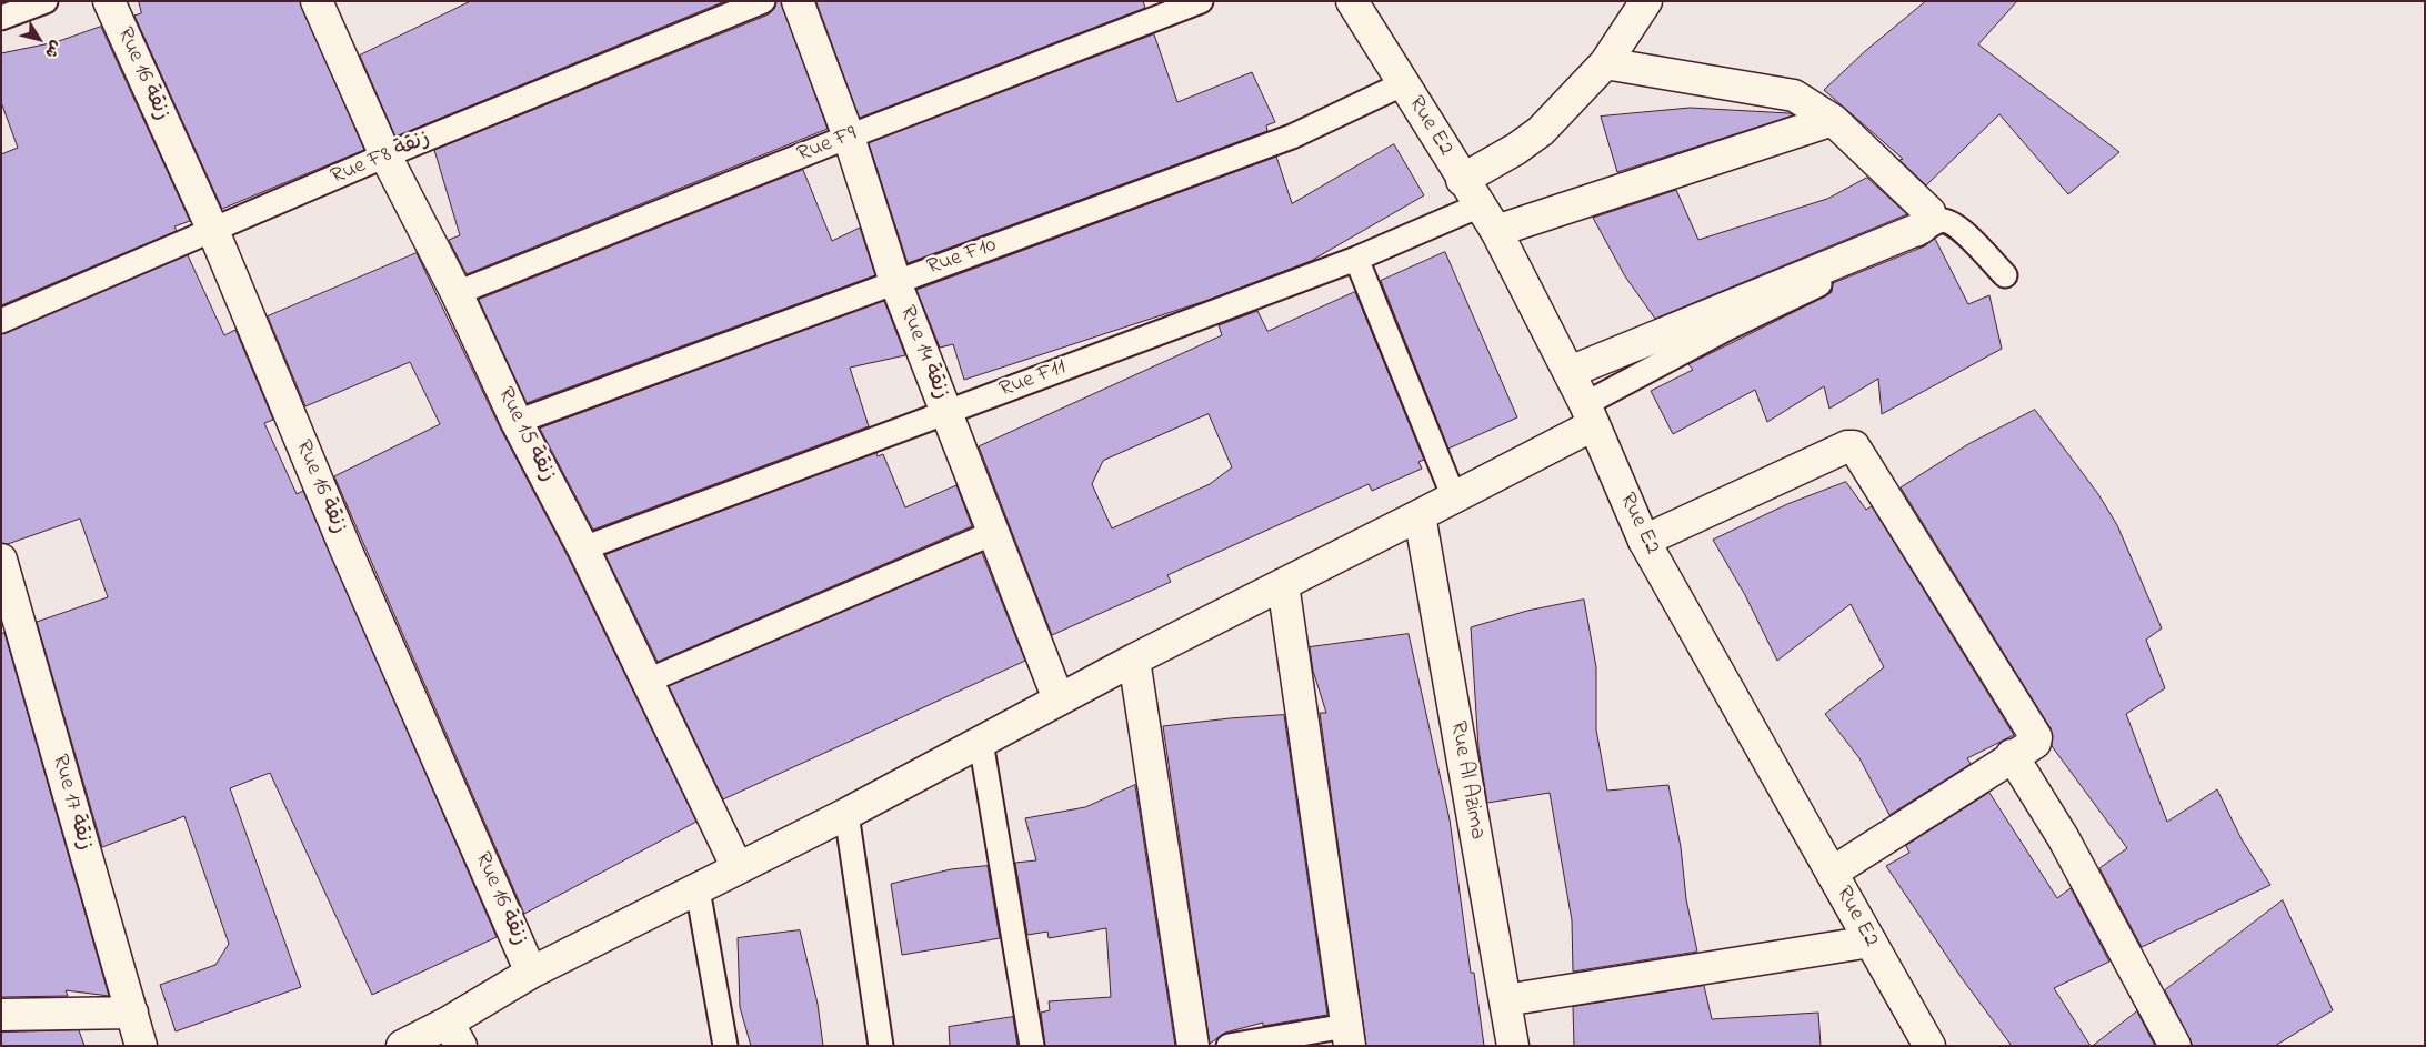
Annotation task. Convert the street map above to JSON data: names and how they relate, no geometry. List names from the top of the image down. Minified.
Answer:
{"streets":{"street":["Rue 16 زنقة","Rue E2","Rue 14 زنقة","Rue 15 زنقة","Rue Al Azima","Rue 17 زنقة"],"lane":["Rue F9","Rue F8 زنقة","Rue F10","Rue F11"]},"crossings":[["Rue 16 زنقة","Rue F8 زنقة"],["Rue E2","Rue F10"],["Rue E2","Rue F11"],["Rue F9","Rue 14 زنقة"],["Rue F9","Rue 15 زنقة"],["Rue F8 زنقة","Rue 15 زنقة"],["Rue F10","Rue 14 زنقة"],["Rue F10","Rue 15 زنقة"],["Rue 14 زنقة","Rue F11"],["Rue F11","Rue 15 زنقة"]],"north":"bottom right"}
